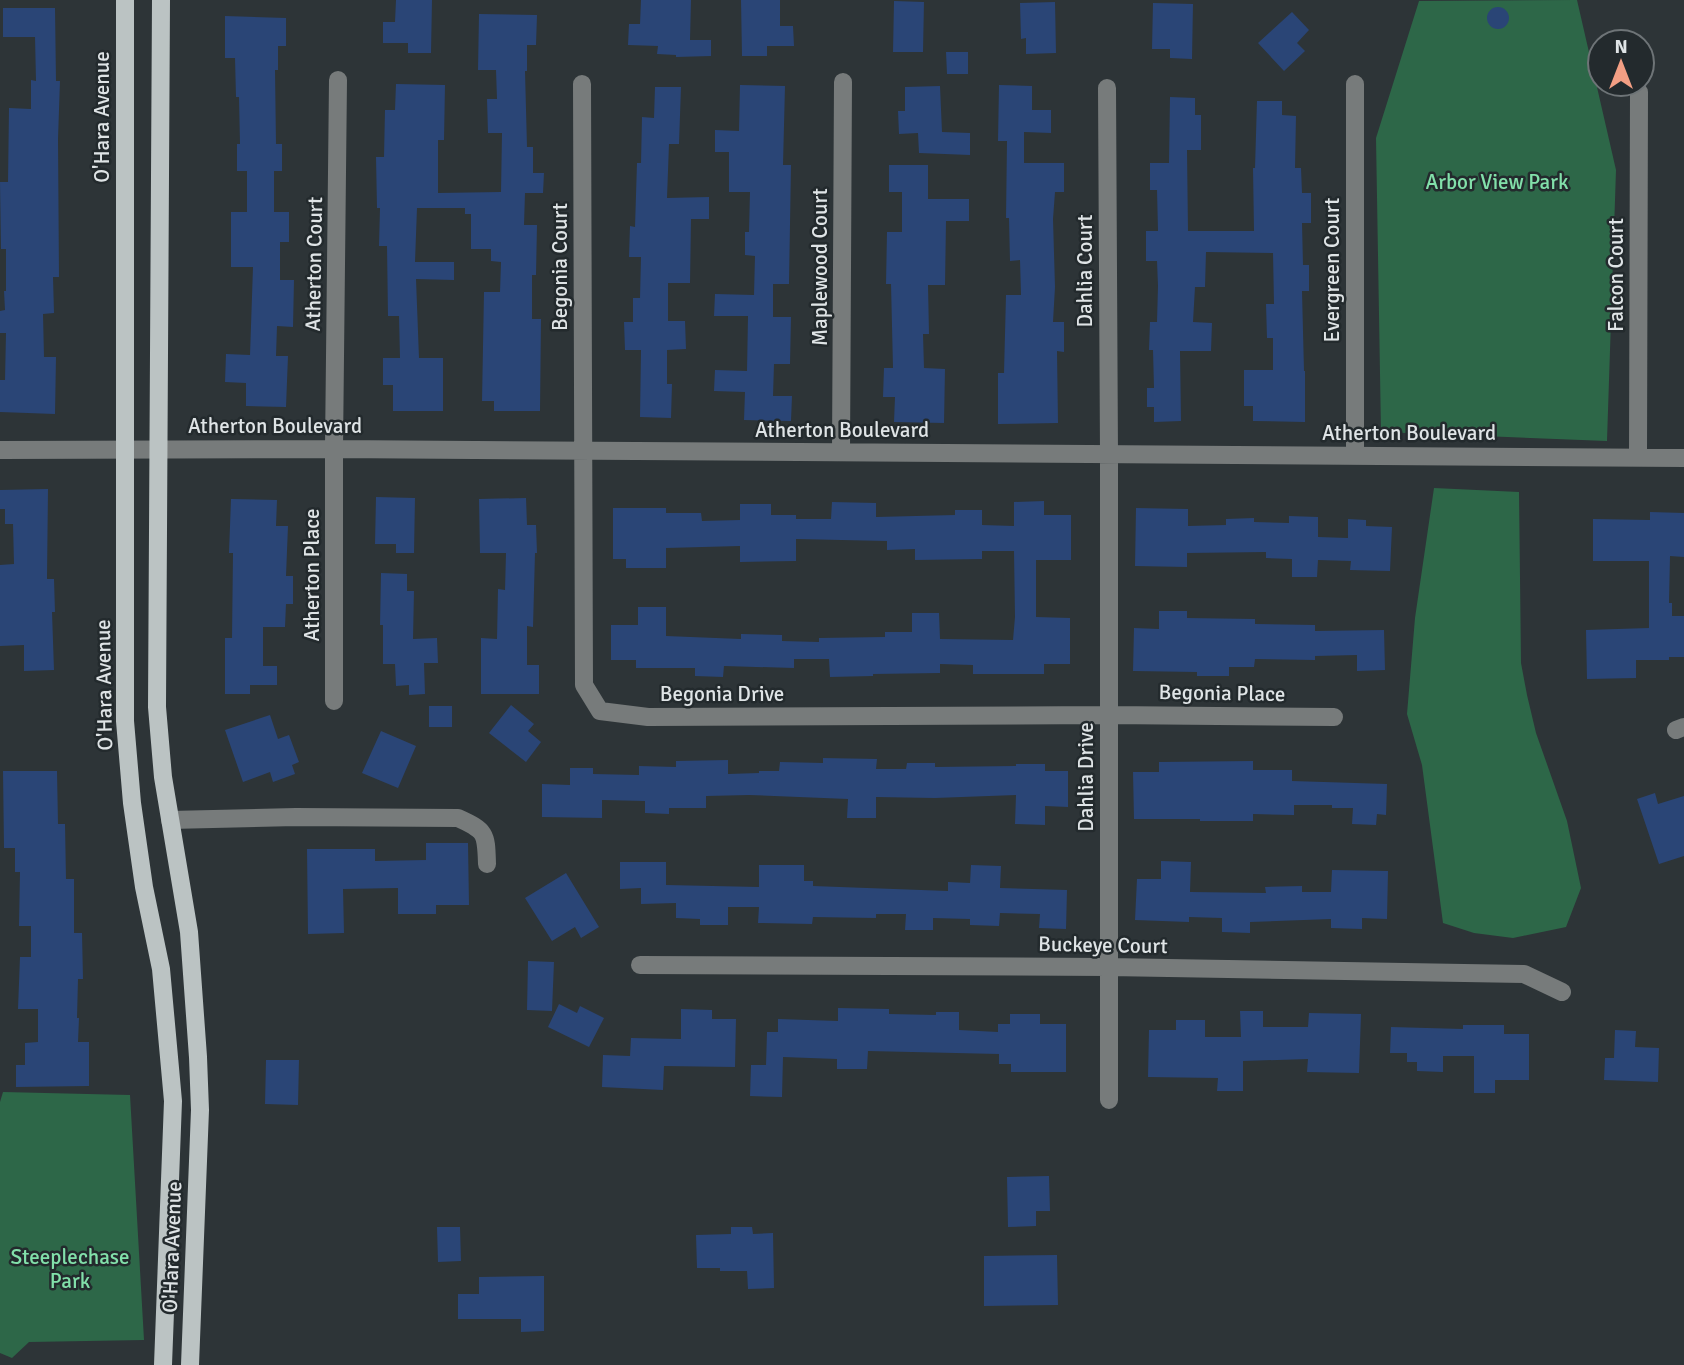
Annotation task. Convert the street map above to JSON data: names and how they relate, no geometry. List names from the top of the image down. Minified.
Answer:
{"streets":{"main road":["O'Hara Avenue"],"street":["Atherton Court","Begonia Court","Maplewood Court","Evergreen Court","Dahlia Court","Falcon Court","Atherton Boulevard","Atherton Place","Begonia Place","Begonia Drive","Dahlia Drive","Buckeye Court"]},"crossings":[["O'Hara Avenue","Atherton Boulevard"],["Atherton Court","Atherton Boulevard"],["Atherton Court","Atherton Place"],["Begonia Court","Atherton Boulevard"],["Begonia Court","Begonia Drive"],["Maplewood Court","Atherton Boulevard"],["Evergreen Court","Atherton Boulevard"],["Dahlia Court","Atherton Boulevard"],["Dahlia Court","Dahlia Drive"],["Falcon Court","Atherton Boulevard"],["Atherton Boulevard","Atherton Place"],["Atherton Boulevard","Begonia Drive"],["Atherton Boulevard","Dahlia Drive"],["Begonia Place","Begonia Drive"],["Begonia Place","Dahlia Drive"],["Begonia Drive","Dahlia Drive"],["Dahlia Drive","Buckeye Court"]],"parks":["Arbor View Park","Steeplechase Park"],"north":"top"}
